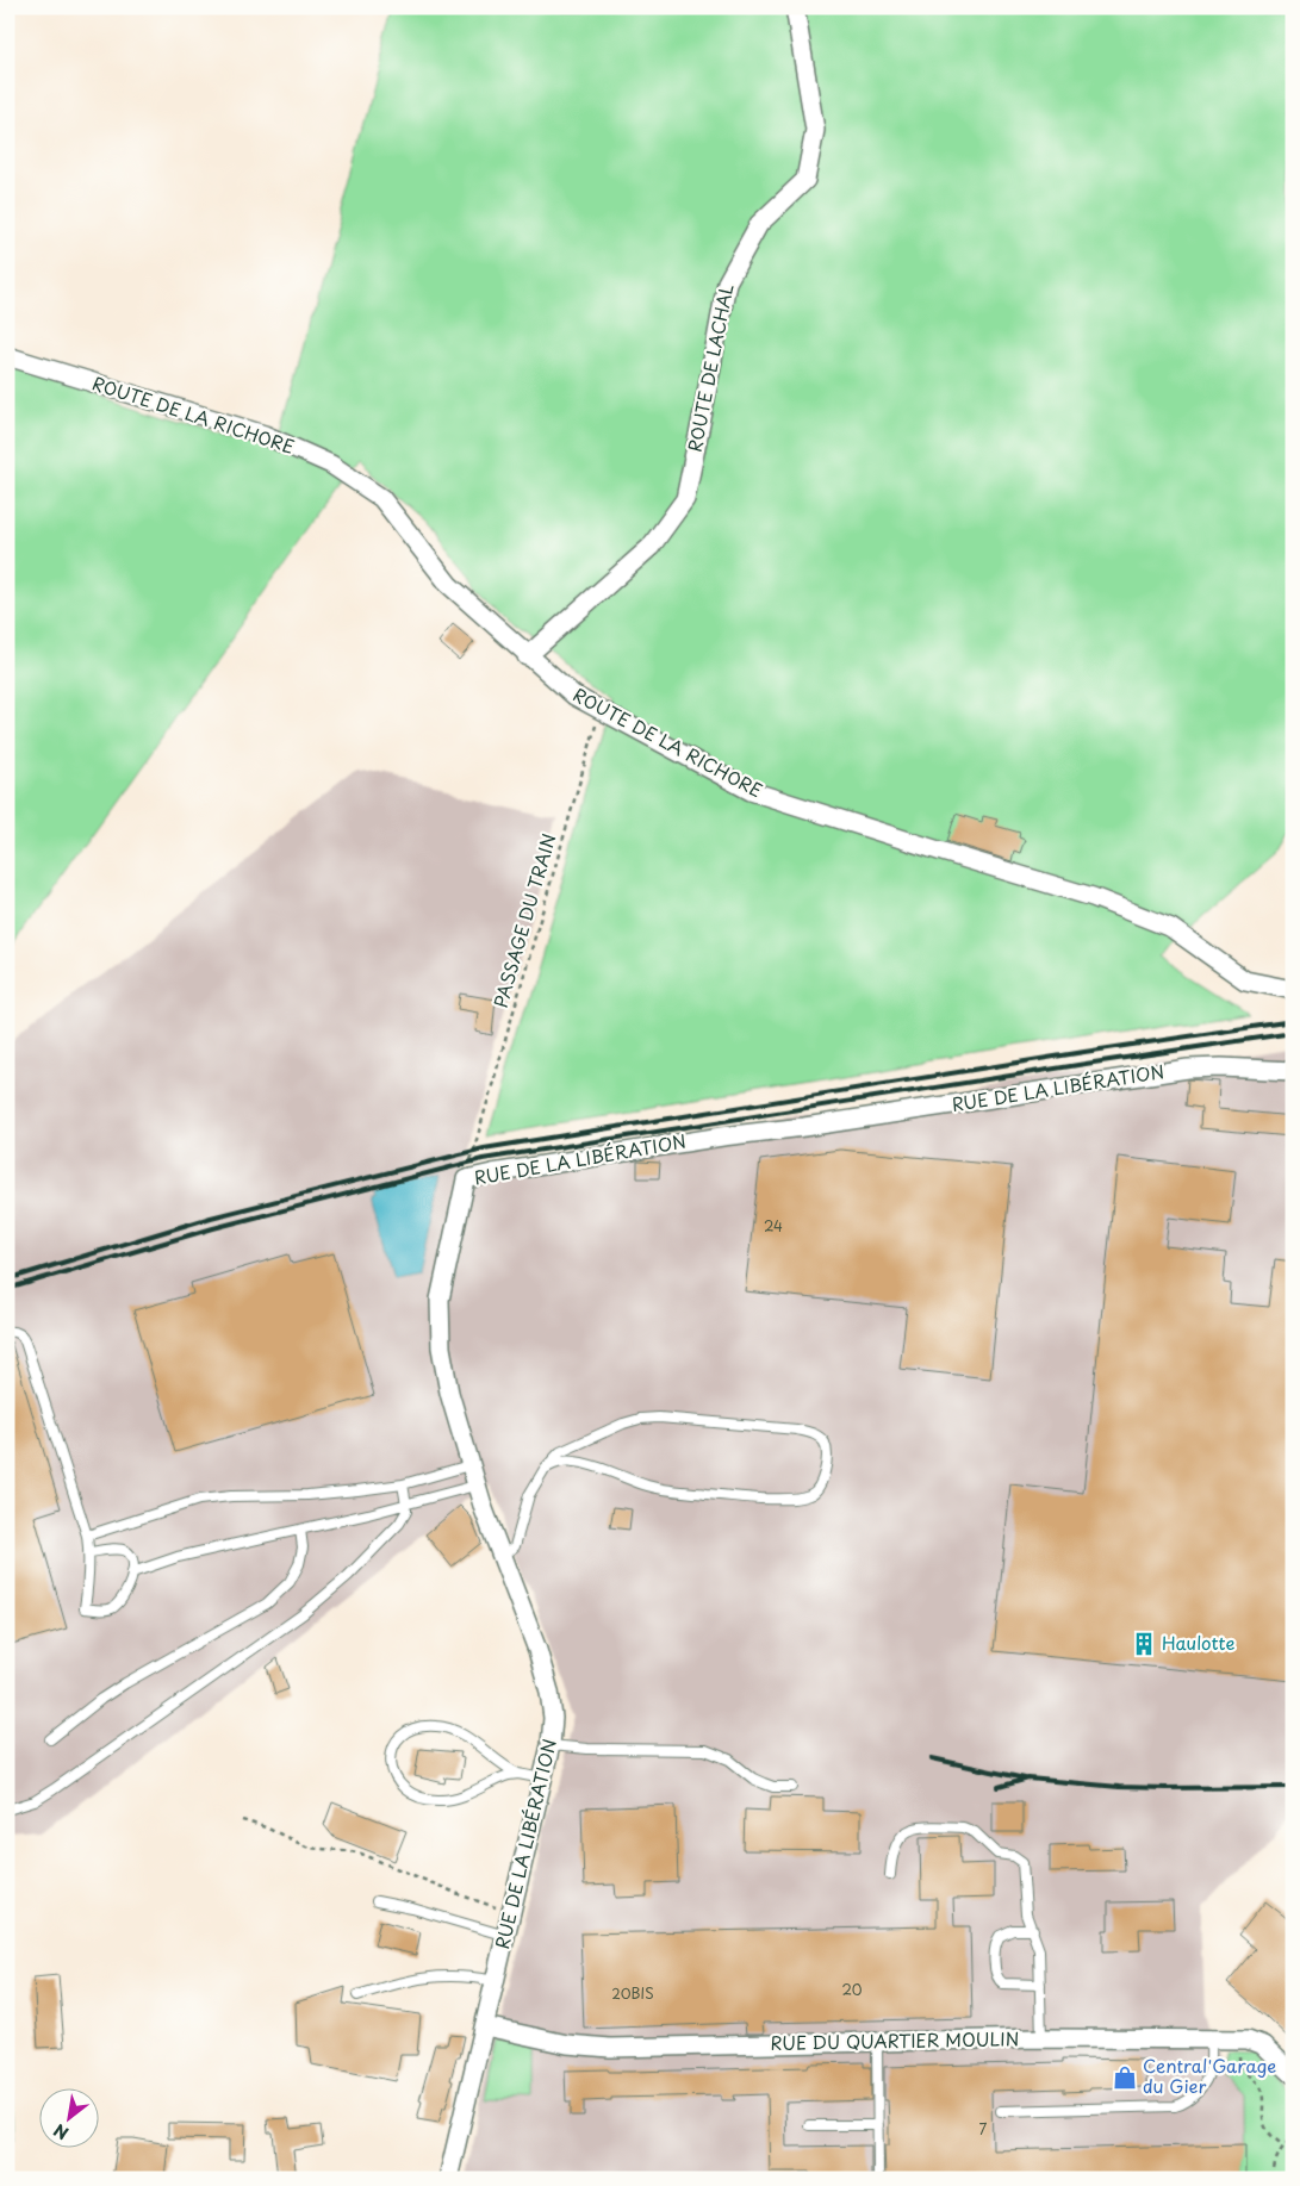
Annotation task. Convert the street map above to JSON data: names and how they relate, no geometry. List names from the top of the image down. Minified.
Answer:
{"streets":{"street":["ROUTE DE LACHAL","ROUTE DE LA RICHORE","RUE DE LA LIBÉRATION","RUE DU QUARTIER MOULIN"],"path":["PASSAGE DU TRAIN"]},"crossings":[["ROUTE DE LACHAL","ROUTE DE LA RICHORE"],["ROUTE DE LA RICHORE","PASSAGE DU TRAIN"],["RUE DE LA LIBÉRATION","RUE DU QUARTIER MOULIN"]],"places":{"building":["Haulotte"],"shop":["Central'Garage du Gier"]},"house_numbers":["24","20","20BIS","7"],"north":"bottom left"}
